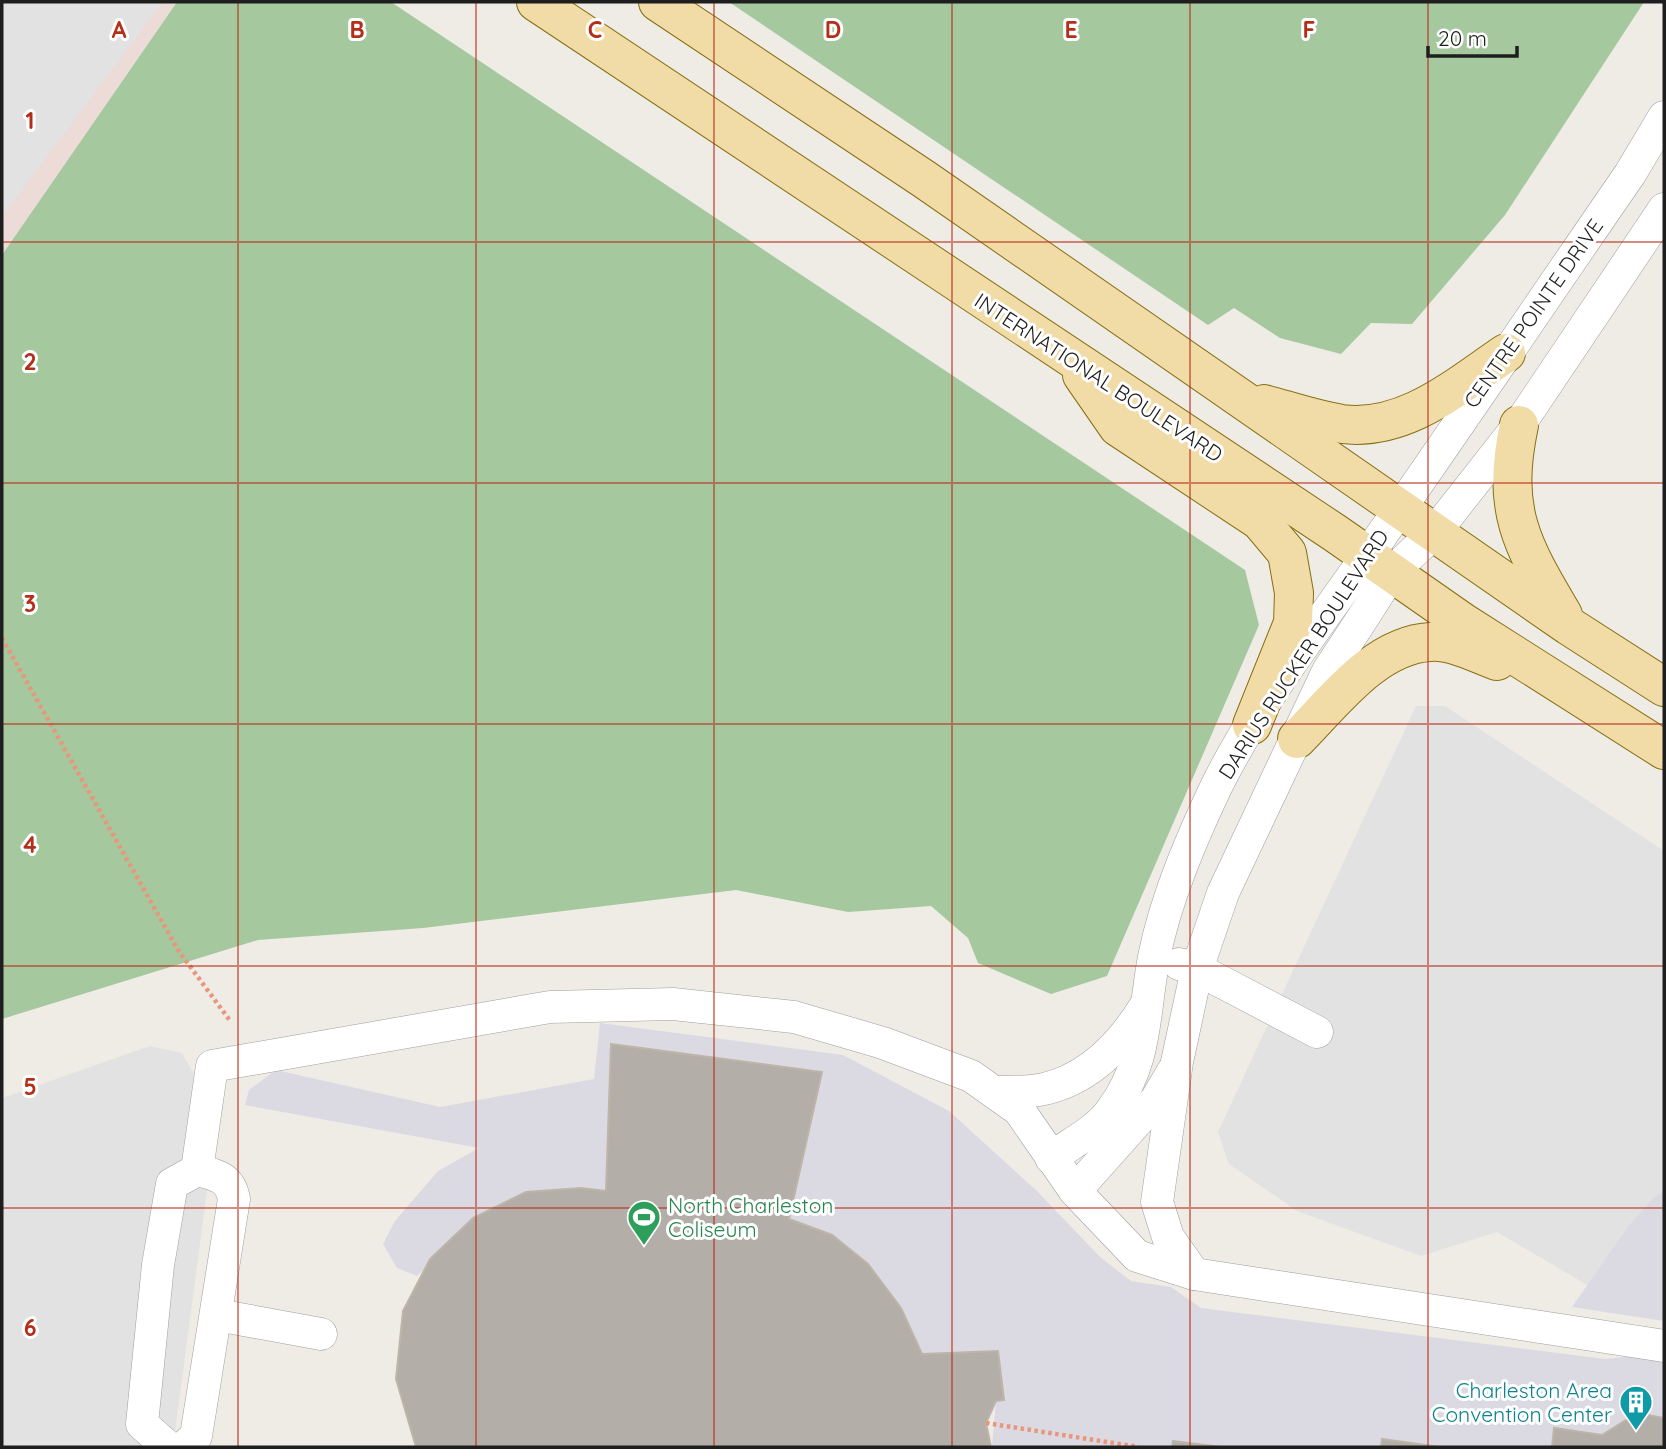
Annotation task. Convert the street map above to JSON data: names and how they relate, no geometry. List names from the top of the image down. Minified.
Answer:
{"streets":{"main road":["INTERNATIONAL BOULEVARD"],"street":["CENTRE POINTE DRIVE","DARIUS RUCKER BOULEVARD"]},"crossings":[["CENTRE POINTE DRIVE","DARIUS RUCKER BOULEVARD"],["INTERNATIONAL BOULEVARD","DARIUS RUCKER BOULEVARD"]],"places":{"sports":["North Charleston Coliseum"],"building":["Charleston Area Convention Center"]},"scale_bar":"20 m","grid":{"columns":["A","B","C","D","E","F"],"rows":["1","2","3","4","5","6"]}}
